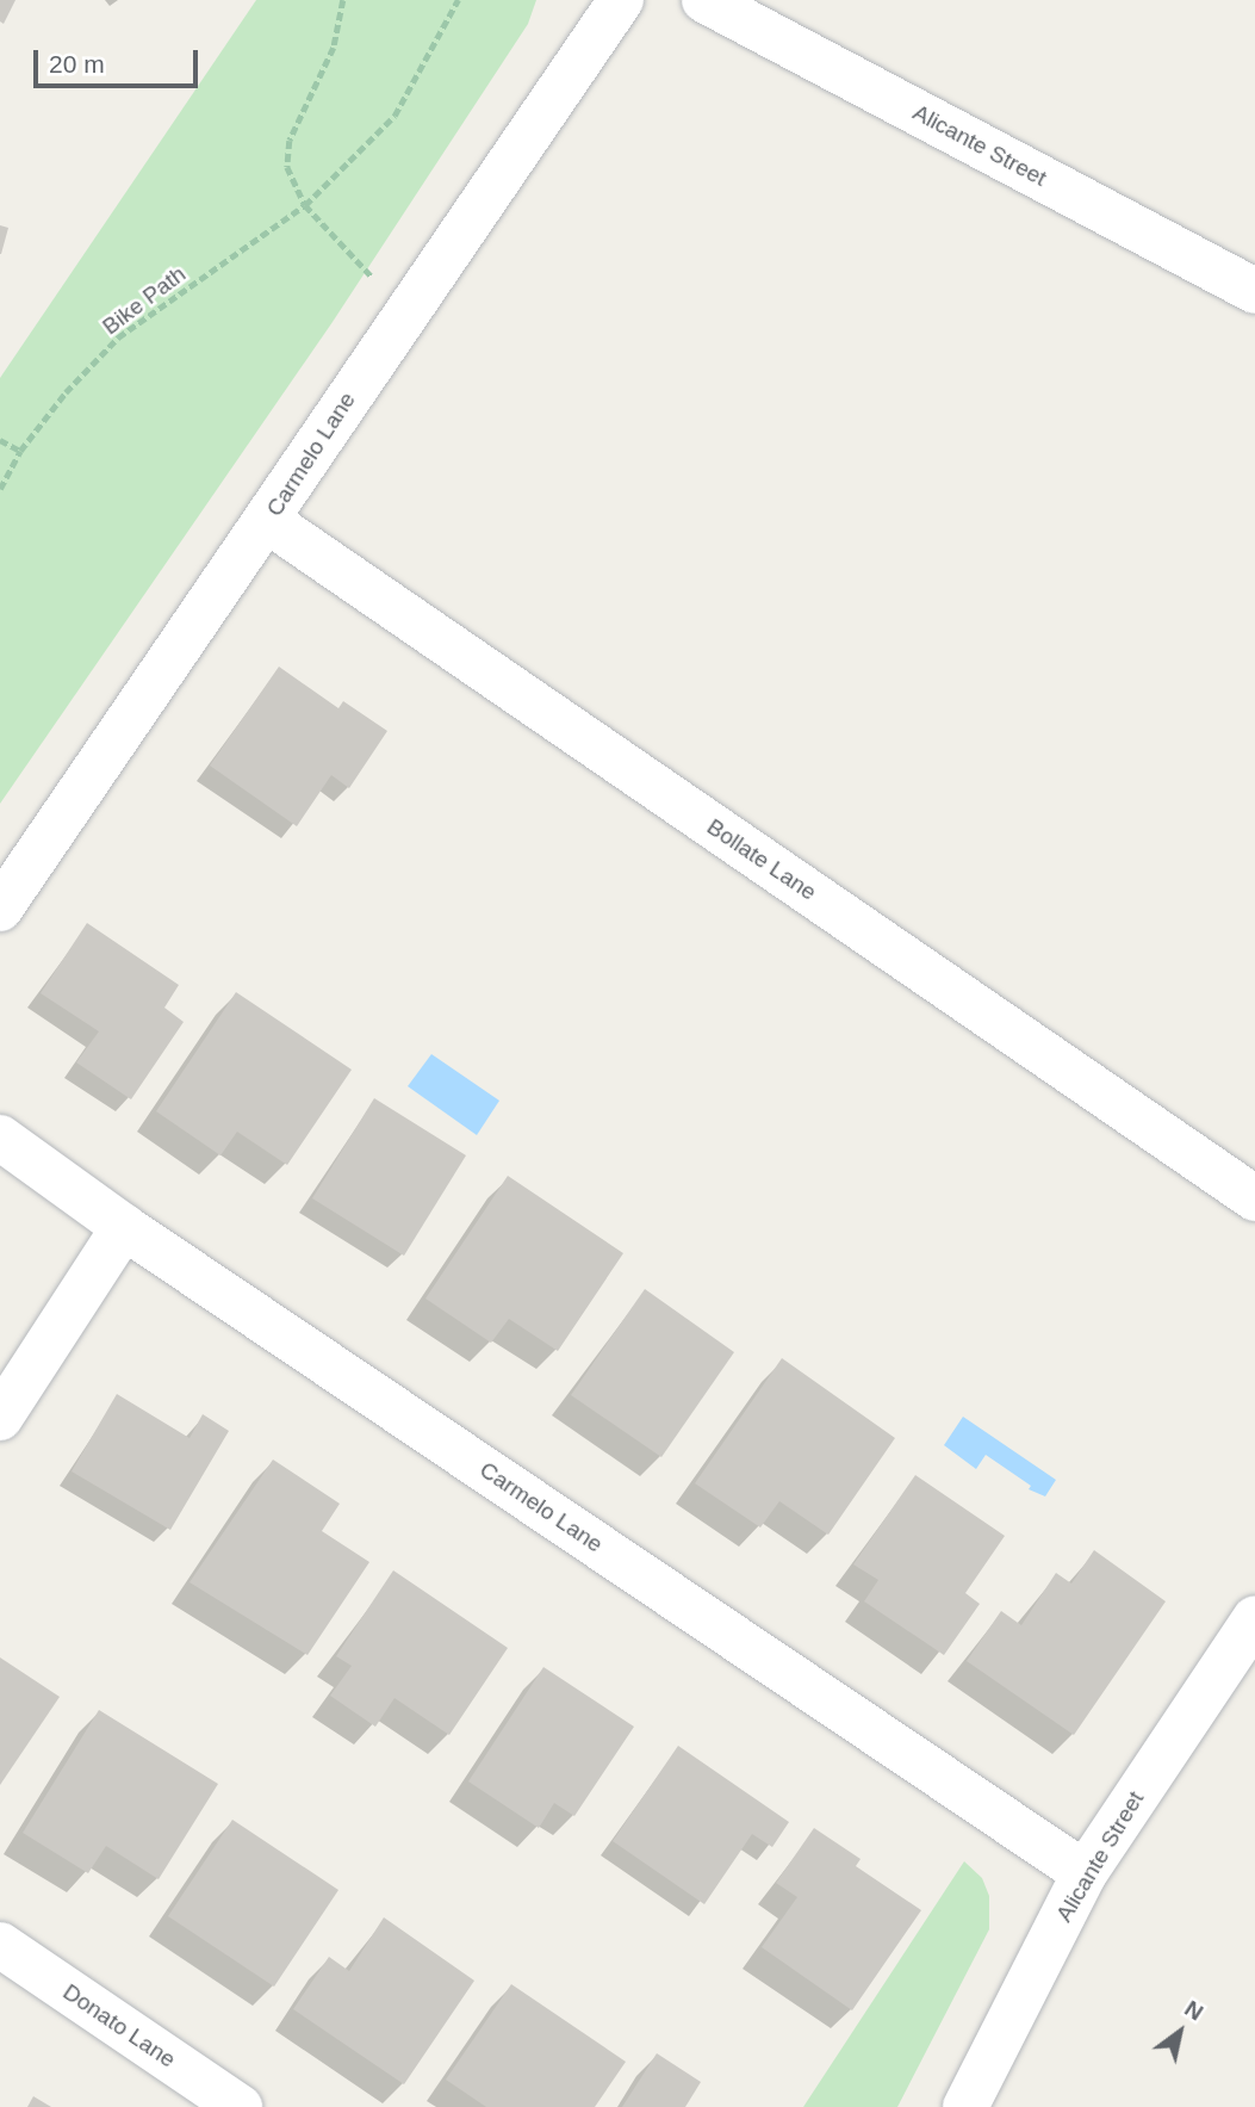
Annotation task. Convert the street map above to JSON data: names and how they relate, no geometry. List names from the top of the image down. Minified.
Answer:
{"streets":{"street":["Alicante Street","Carmelo Lane","Bollate Lane","Donato Lane"],"path":["Bike Path"]},"crossings":[["Alicante Street","Carmelo Lane"],["Carmelo Lane","Bollate Lane"]],"scale_bar":"20 m","north":"top right"}
